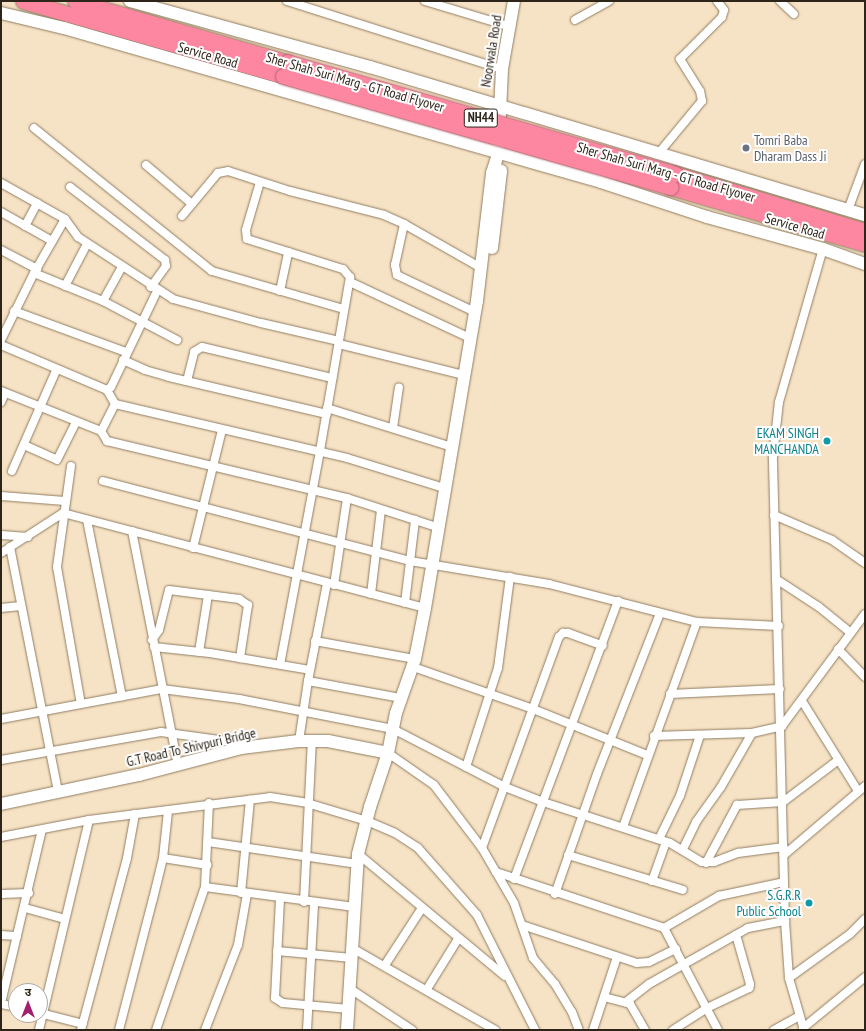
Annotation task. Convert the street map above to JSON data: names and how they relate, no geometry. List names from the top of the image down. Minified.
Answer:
{"streets":{"highway":["Sher Shah Suri Marg - GT Road Flyover","NH44"],"street":["Noorwala Road","Service Road","G.T Road To Shivpuri Bridge"]},"crossings":[["Noorwala Road","Service Road"]],"places":["Tomri Baba Dharam Dass Ji","EKAM SINGH MANCHANDA","S.G.R.R Public School"],"north":"top"}
